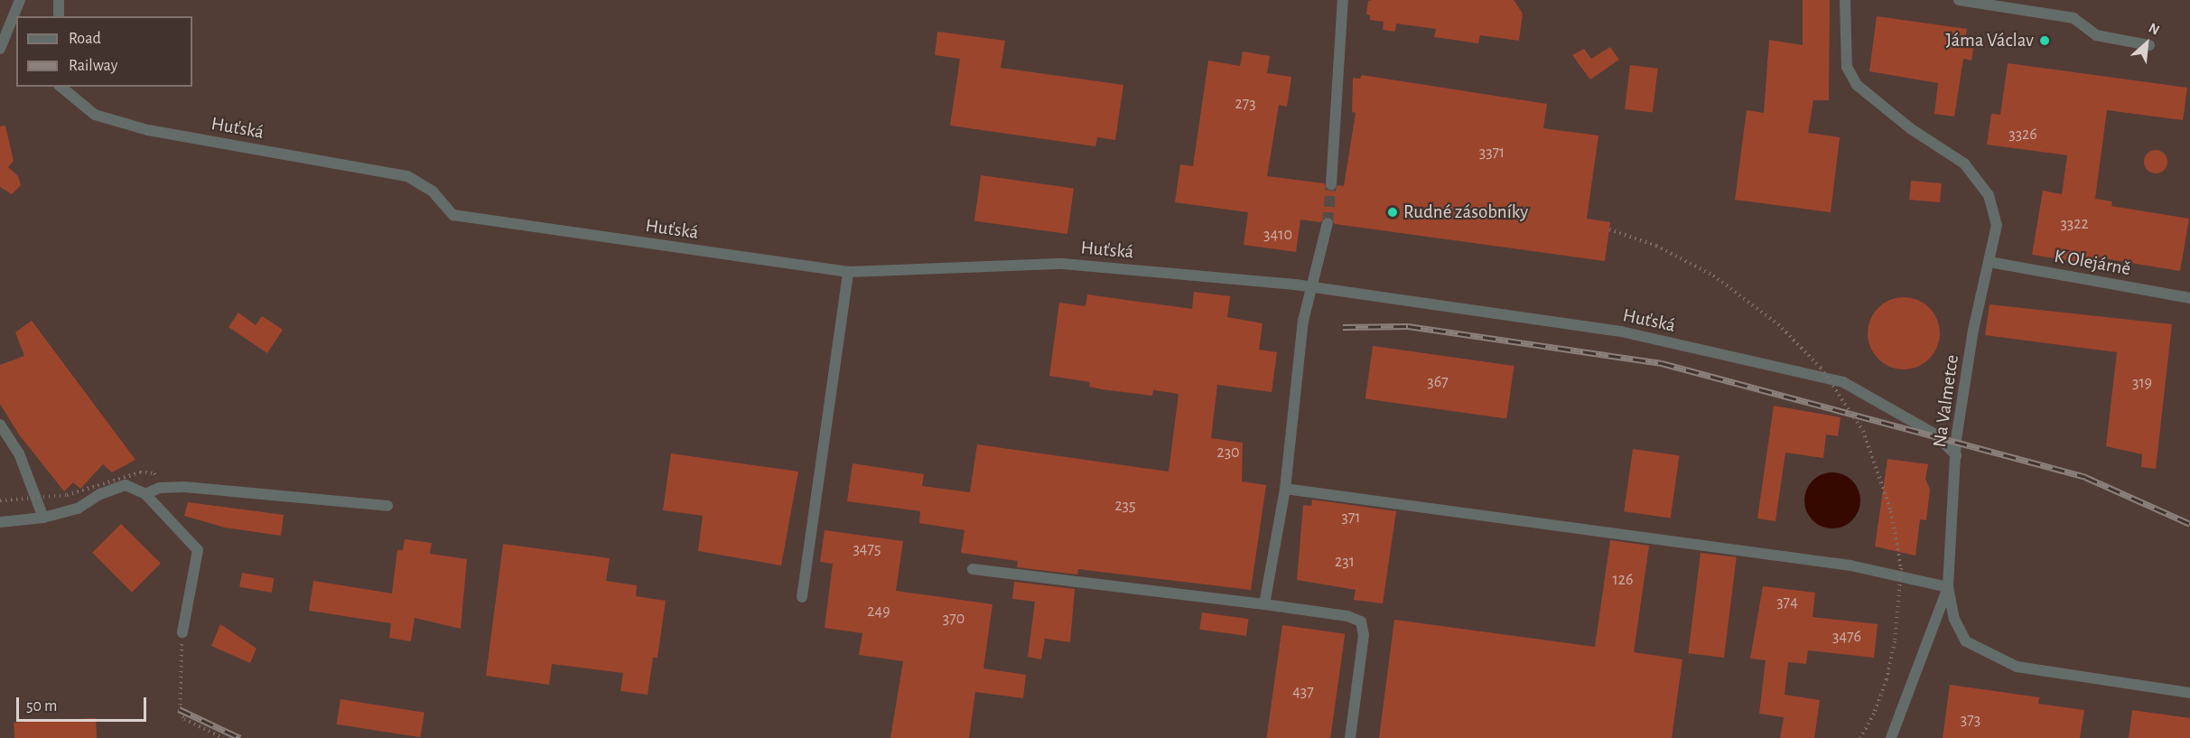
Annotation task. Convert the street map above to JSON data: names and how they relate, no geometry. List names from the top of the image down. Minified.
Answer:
{"streets":{"street":["Huťská","K Olejárně","Na Valmetce"]},"crossings":[["Huťská","Na Valmetce"],["K Olejárně","Na Valmetce"]],"places":["Jáma Václav","Rudné zásobníky"],"house_numbers":["273","3326","3371","3322","3410","367","319","230","235","371","3475","231","126","374","249","370","3476","437","373"],"legend":["Road","Railway"],"scale_bar":"50 m","north":"top right"}
